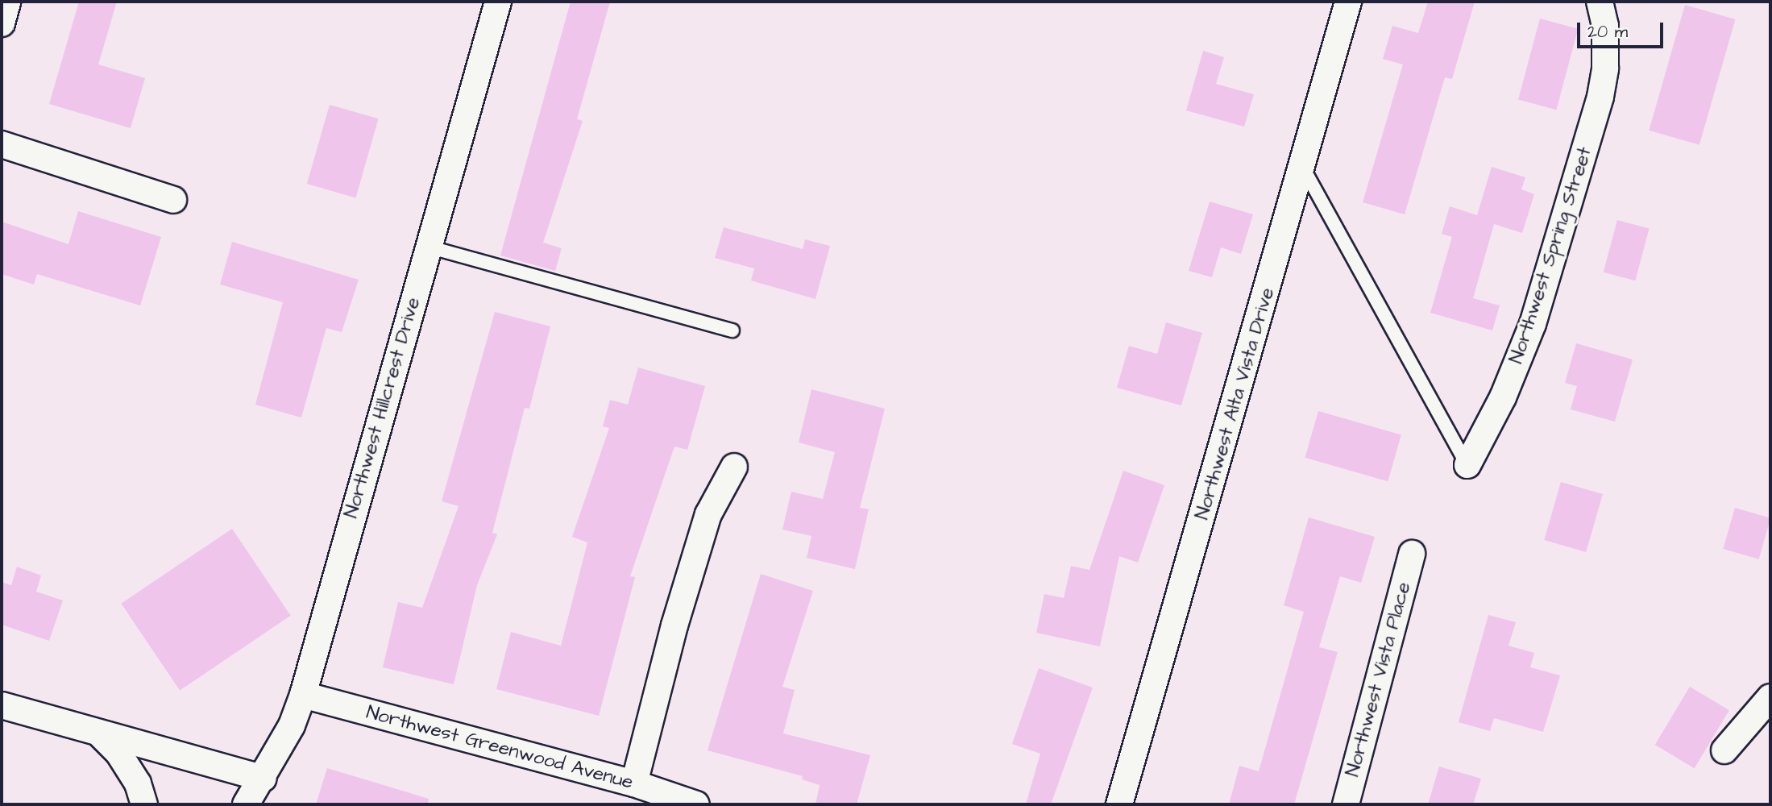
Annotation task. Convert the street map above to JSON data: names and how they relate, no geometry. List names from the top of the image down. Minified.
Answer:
{"streets":{"street":["Northwest Spring Street","Northwest Alta Vista Drive","Northwest Hillcrest Drive","Northwest Vista Place","Northwest Greenwood Avenue"]},"crossings":[["Northwest Spring Street","Northwest Alta Vista Drive"],["Northwest Hillcrest Drive","Northwest Greenwood Avenue"]],"scale_bar":"20 m"}
